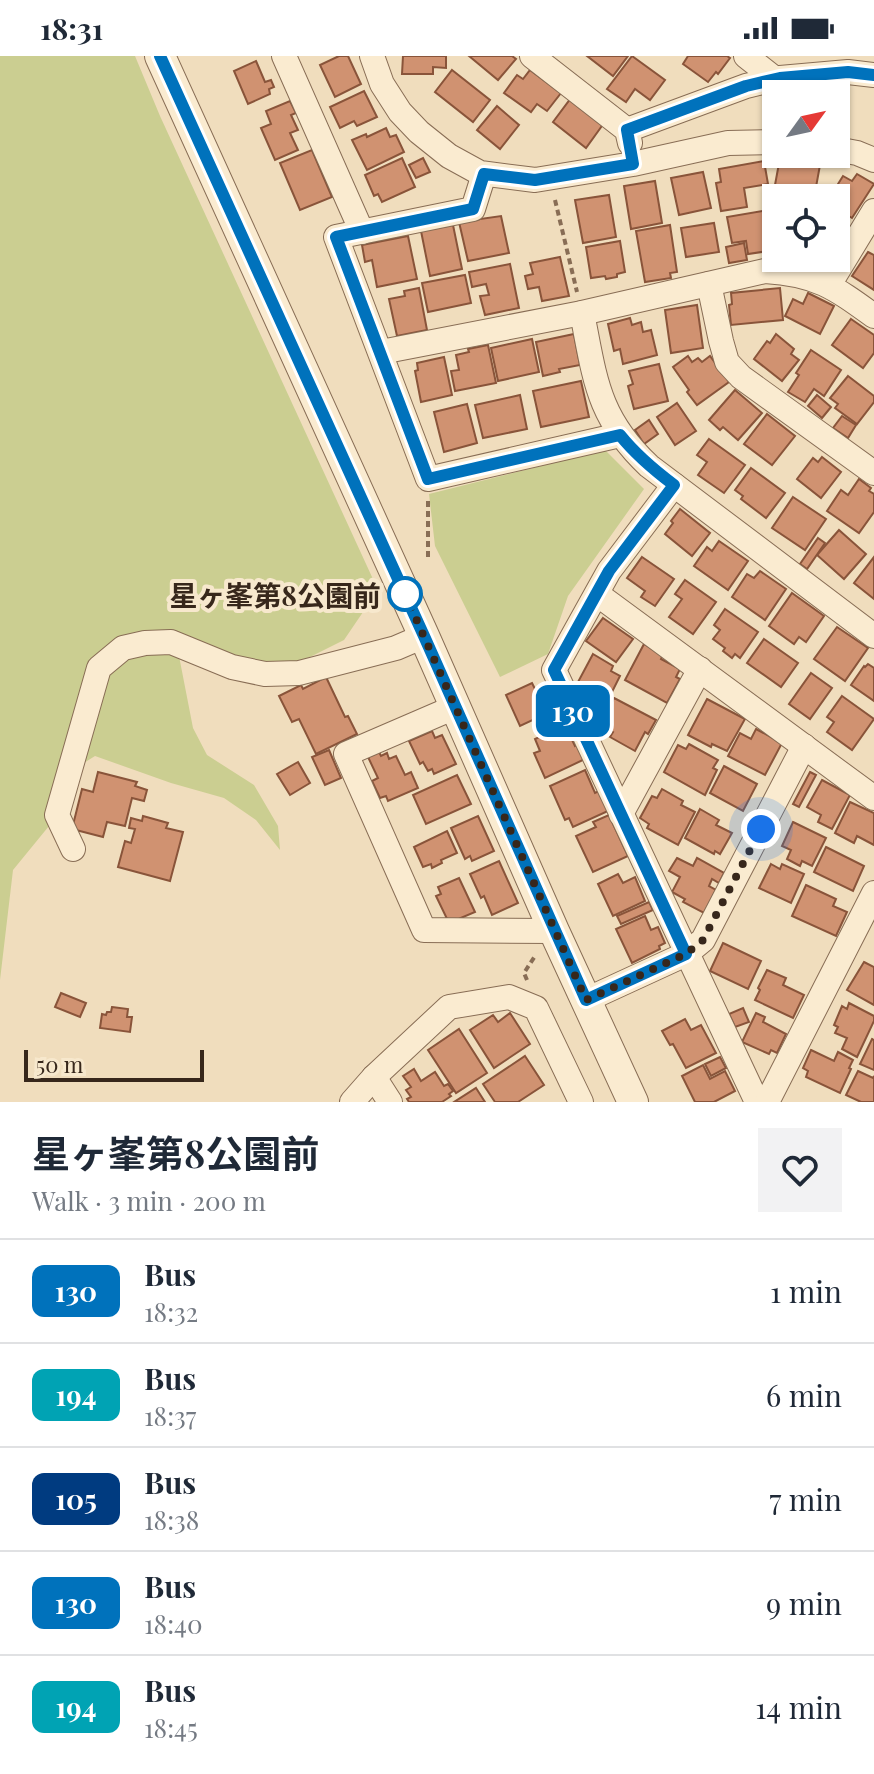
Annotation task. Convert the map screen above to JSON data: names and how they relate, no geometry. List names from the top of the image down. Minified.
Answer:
{"places":["星ヶ峯第8公園前"],"lines":["bus line 130"],"scale_bar":"50 m","north":"top right","page":{"status":"18:31","on_map":"130","scale":"50 m","heading":["星ヶ峯第8公園前","Walk · 3 min · 200 m"],"list":[{"mark":"130","name":"Bus","note":"18:32","value":"1 min"},{"mark":"194","name":"Bus","note":"18:37","value":"6 min"},{"mark":"105","name":"Bus","note":"18:38","value":"7 min"},{"mark":"130","name":"Bus","note":"18:40","value":"9 min"},{"mark":"194","name":"Bus","note":"18:45","value":"14 min"}]}}
